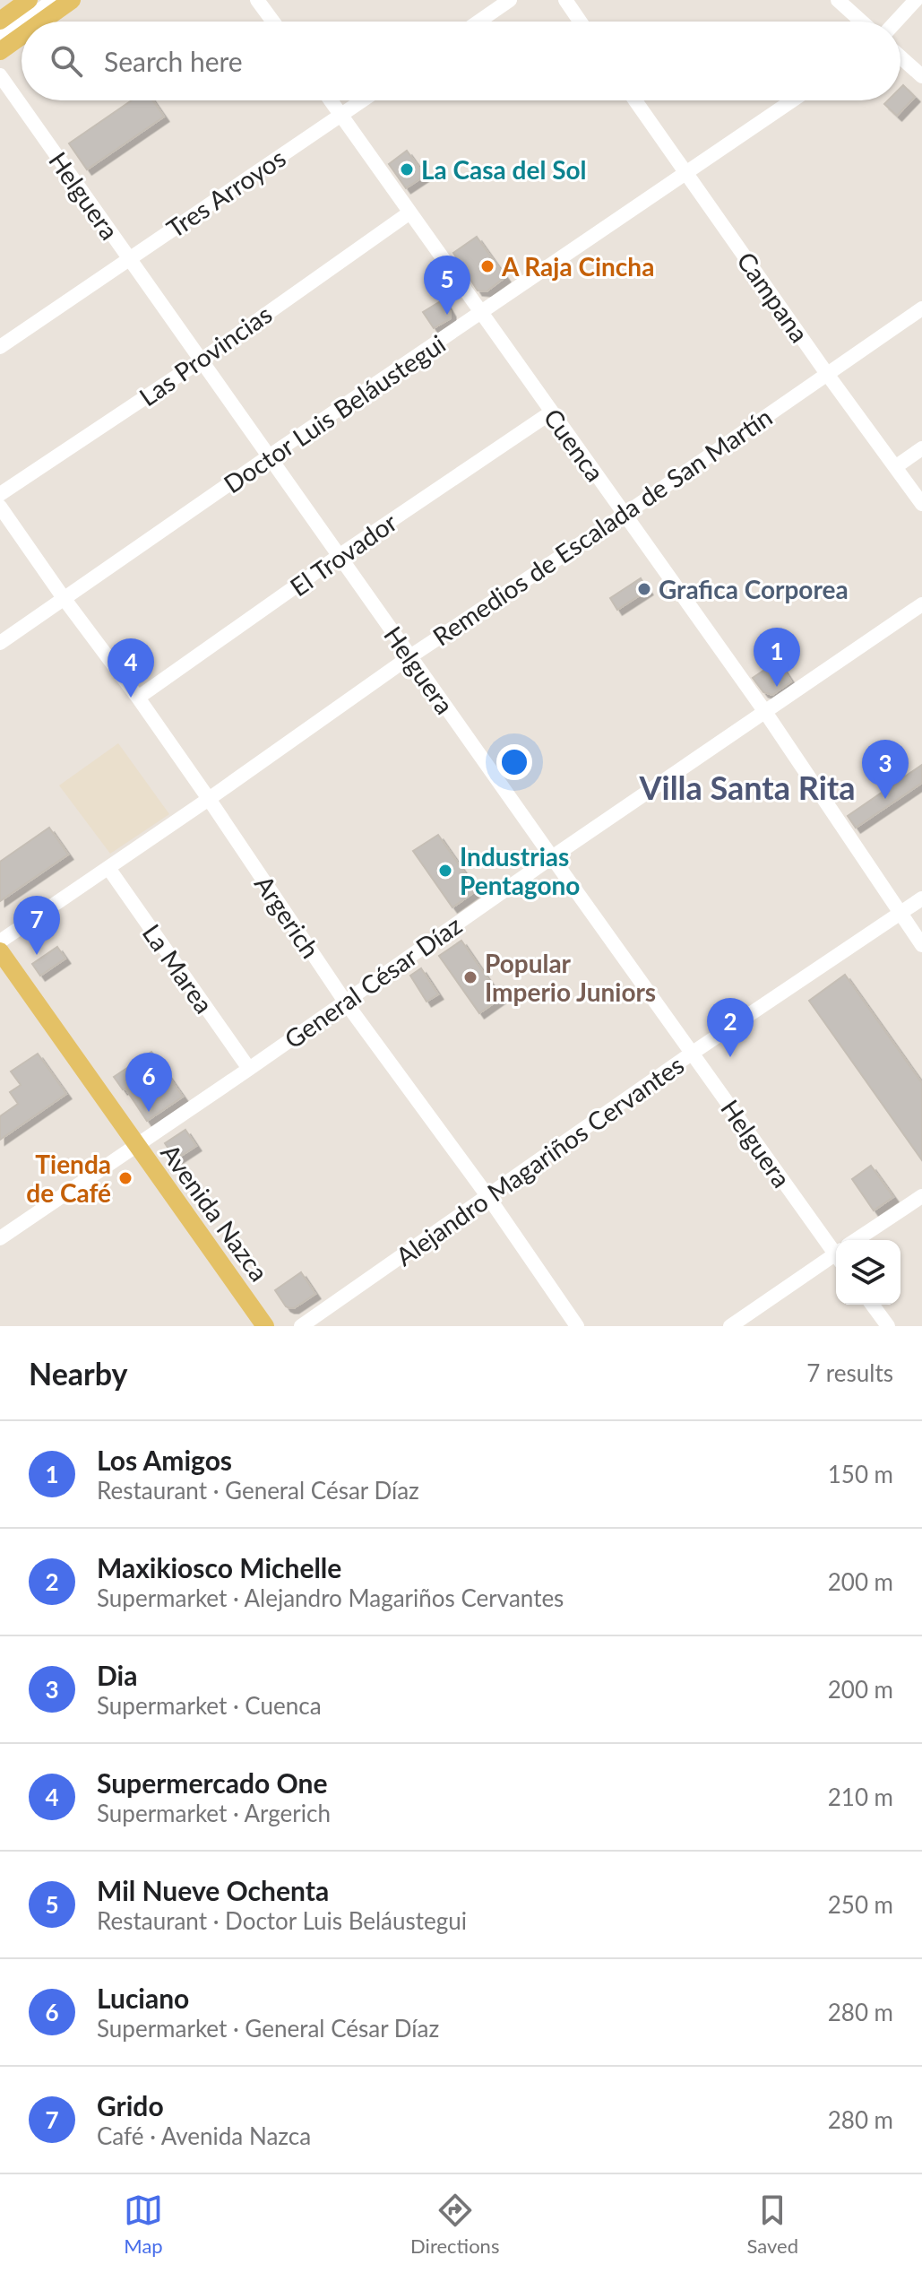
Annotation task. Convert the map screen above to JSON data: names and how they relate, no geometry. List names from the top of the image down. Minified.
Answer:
{"streets":{"main road":["Avenida Nazca"],"street":["Tres Arroyos","Helguera","Campana","Las Provincias","Doctor Luis Beláustegui","Cuenca","Remedios de Escalada de San Martín","El Trovador","Argerich","La Marea","General César Díaz","Alejandro Magariños Cervantes"]},"crossings":[["Tres Arroyos","Helguera"],["Tres Arroyos","Cuenca"],["Helguera","Las Provincias"],["Helguera","Doctor Luis Beláustegui"],["Helguera","Remedios de Escalada de San Martín"],["Helguera","El Trovador"],["Helguera","General César Díaz"],["Helguera","Alejandro Magariños Cervantes"],["Campana","Doctor Luis Beláustegui"],["Campana","Remedios de Escalada de San Martín"],["Las Provincias","Cuenca"],["Doctor Luis Beláustegui","Cuenca"],["Doctor Luis Beláustegui","Argerich"],["Cuenca","Remedios de Escalada de San Martín"],["Cuenca","El Trovador"],["Cuenca","General César Díaz"],["Cuenca","Alejandro Magariños Cervantes"],["Remedios de Escalada de San Martín","Argerich"],["Remedios de Escalada de San Martín","La Marea"],["El Trovador","Argerich"],["Argerich","General César Díaz"],["Argerich","Alejandro Magariños Cervantes"],["La Marea","General César Díaz"],["General César Díaz","Avenida Nazca"]],"districts":["Villa Santa Rita"],"places":["La Casa del Sol","A Raja Cincha","Grafica Corporea","Industrias Pentagono","Popular Imperio Juniors","Tienda de Café"],"page":{"search":"Search here","pins":["5","1","4","3","7","2","6"],"heading":["Nearby","7 results"],"list":[{"mark":"1","name":"Los Amigos","note":"Restaurant · General César Díaz","value":"150 m"},{"mark":"2","name":"Maxikiosco Michelle","note":"Supermarket · Alejandro Magariños Cervantes","value":"200 m"},{"mark":"3","name":"Dia","note":"Supermarket · Cuenca","value":"200 m"},{"mark":"4","name":"Supermercado One","note":"Supermarket · Argerich","value":"210 m"},{"mark":"5","name":"Mil Nueve Ochenta","note":"Restaurant · Doctor Luis Beláustegui","value":"250 m"},{"mark":"6","name":"Luciano","note":"Supermarket · General César Díaz","value":"280 m"},{"mark":"7","name":"Grido","note":"Café · Avenida Nazca","value":"280 m"}],"nav":["Map","Directions","Saved"]}}
